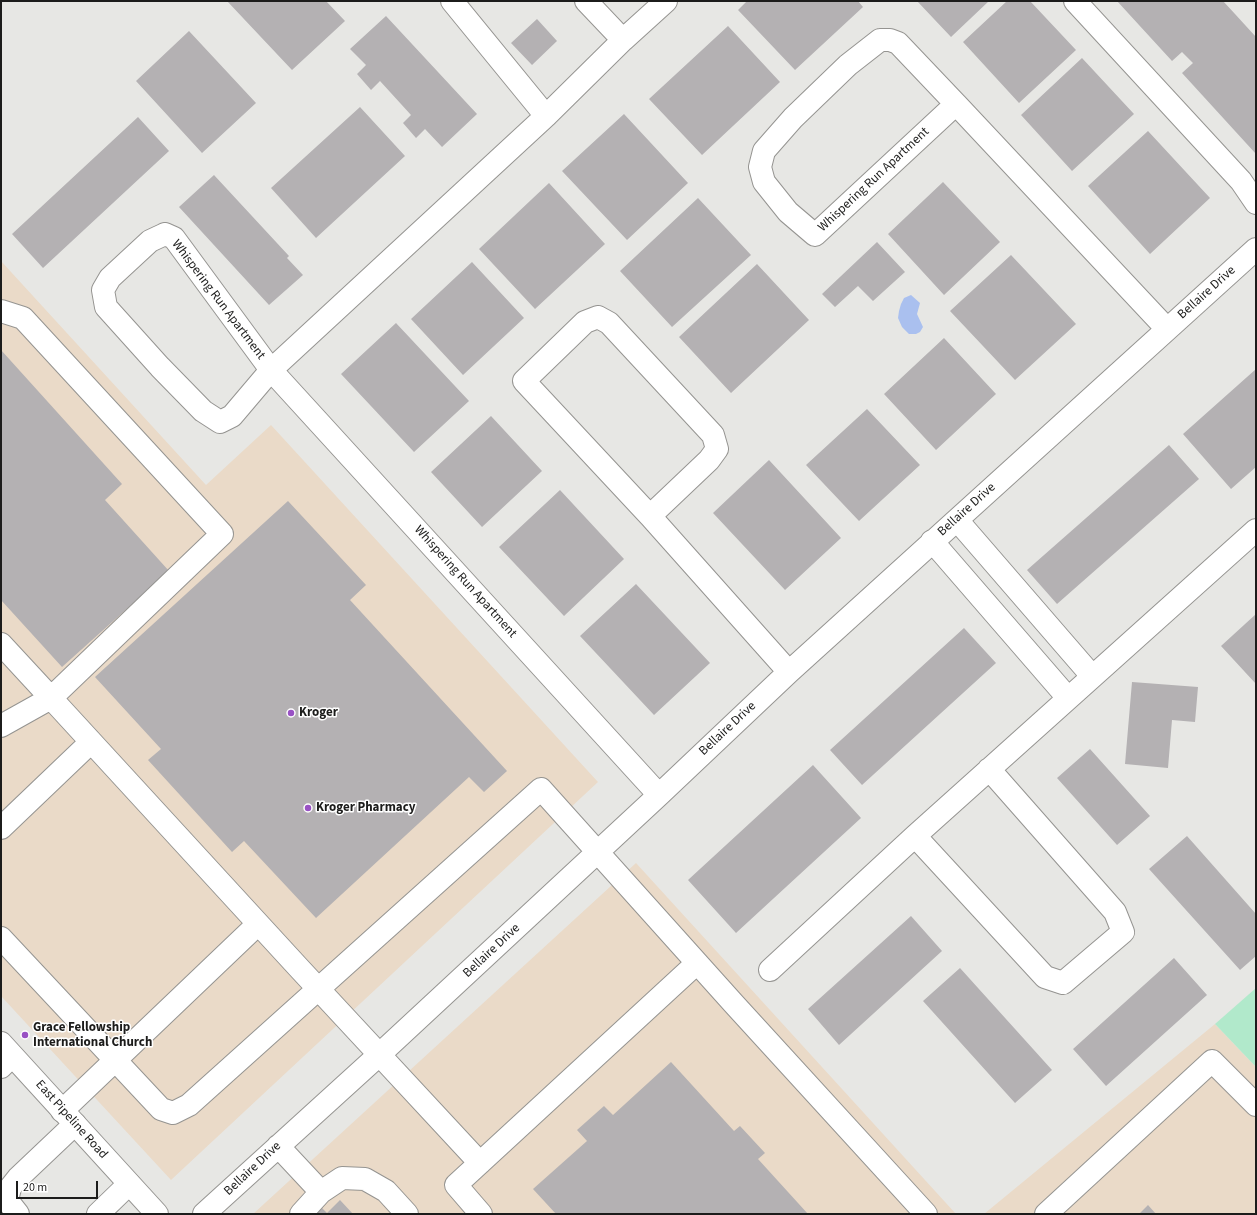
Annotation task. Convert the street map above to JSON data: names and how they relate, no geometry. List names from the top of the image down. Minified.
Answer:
{"streets":{"street":["Whispering Run Apartment","Bellaire Drive","East Pipeline Road"]},"crossings":[["Whispering Run Apartment","Bellaire Drive"]],"places":["Kroger","Kroger Pharmacy","Grace Fellowship International Church"],"scale_bar":"20 m"}
